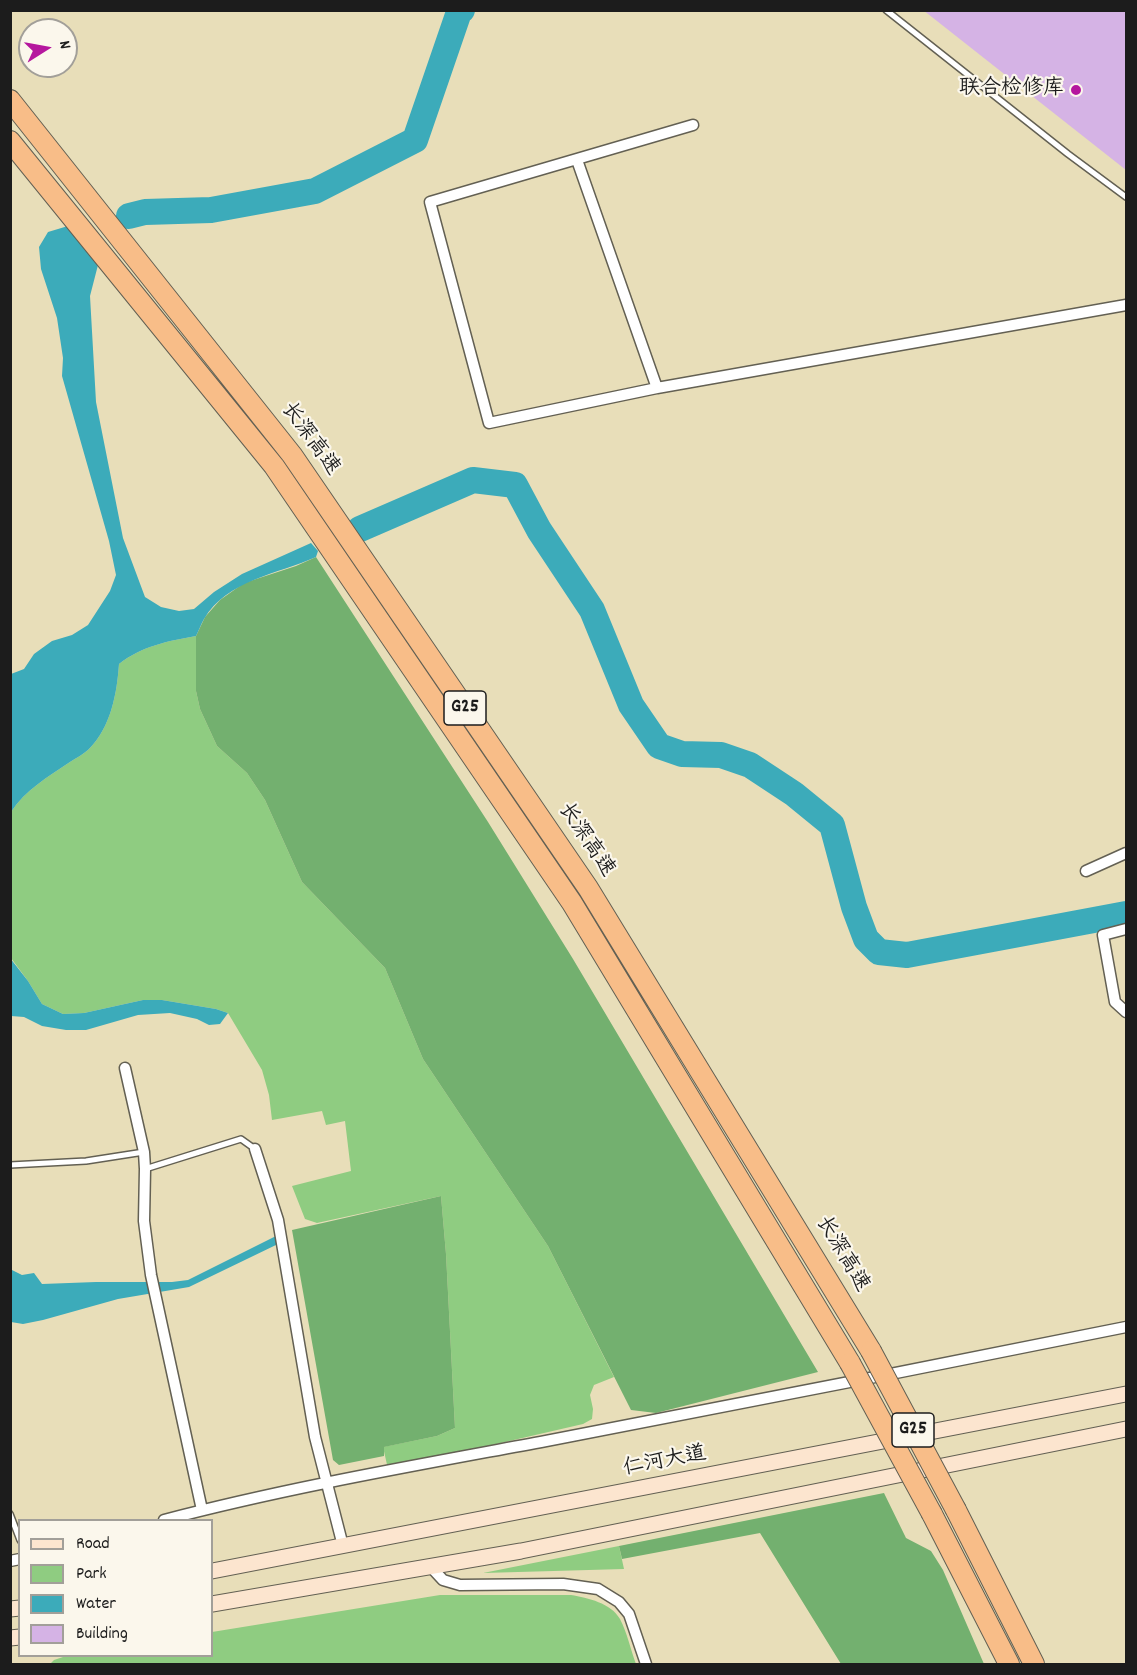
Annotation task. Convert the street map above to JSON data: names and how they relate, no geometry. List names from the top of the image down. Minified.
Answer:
{"streets":{"highway":["长深高速","G25"],"main road":["仁河大道"]},"places":["联合检修库"],"legend":["Road","Park","Water","Building"],"north":"right"}
